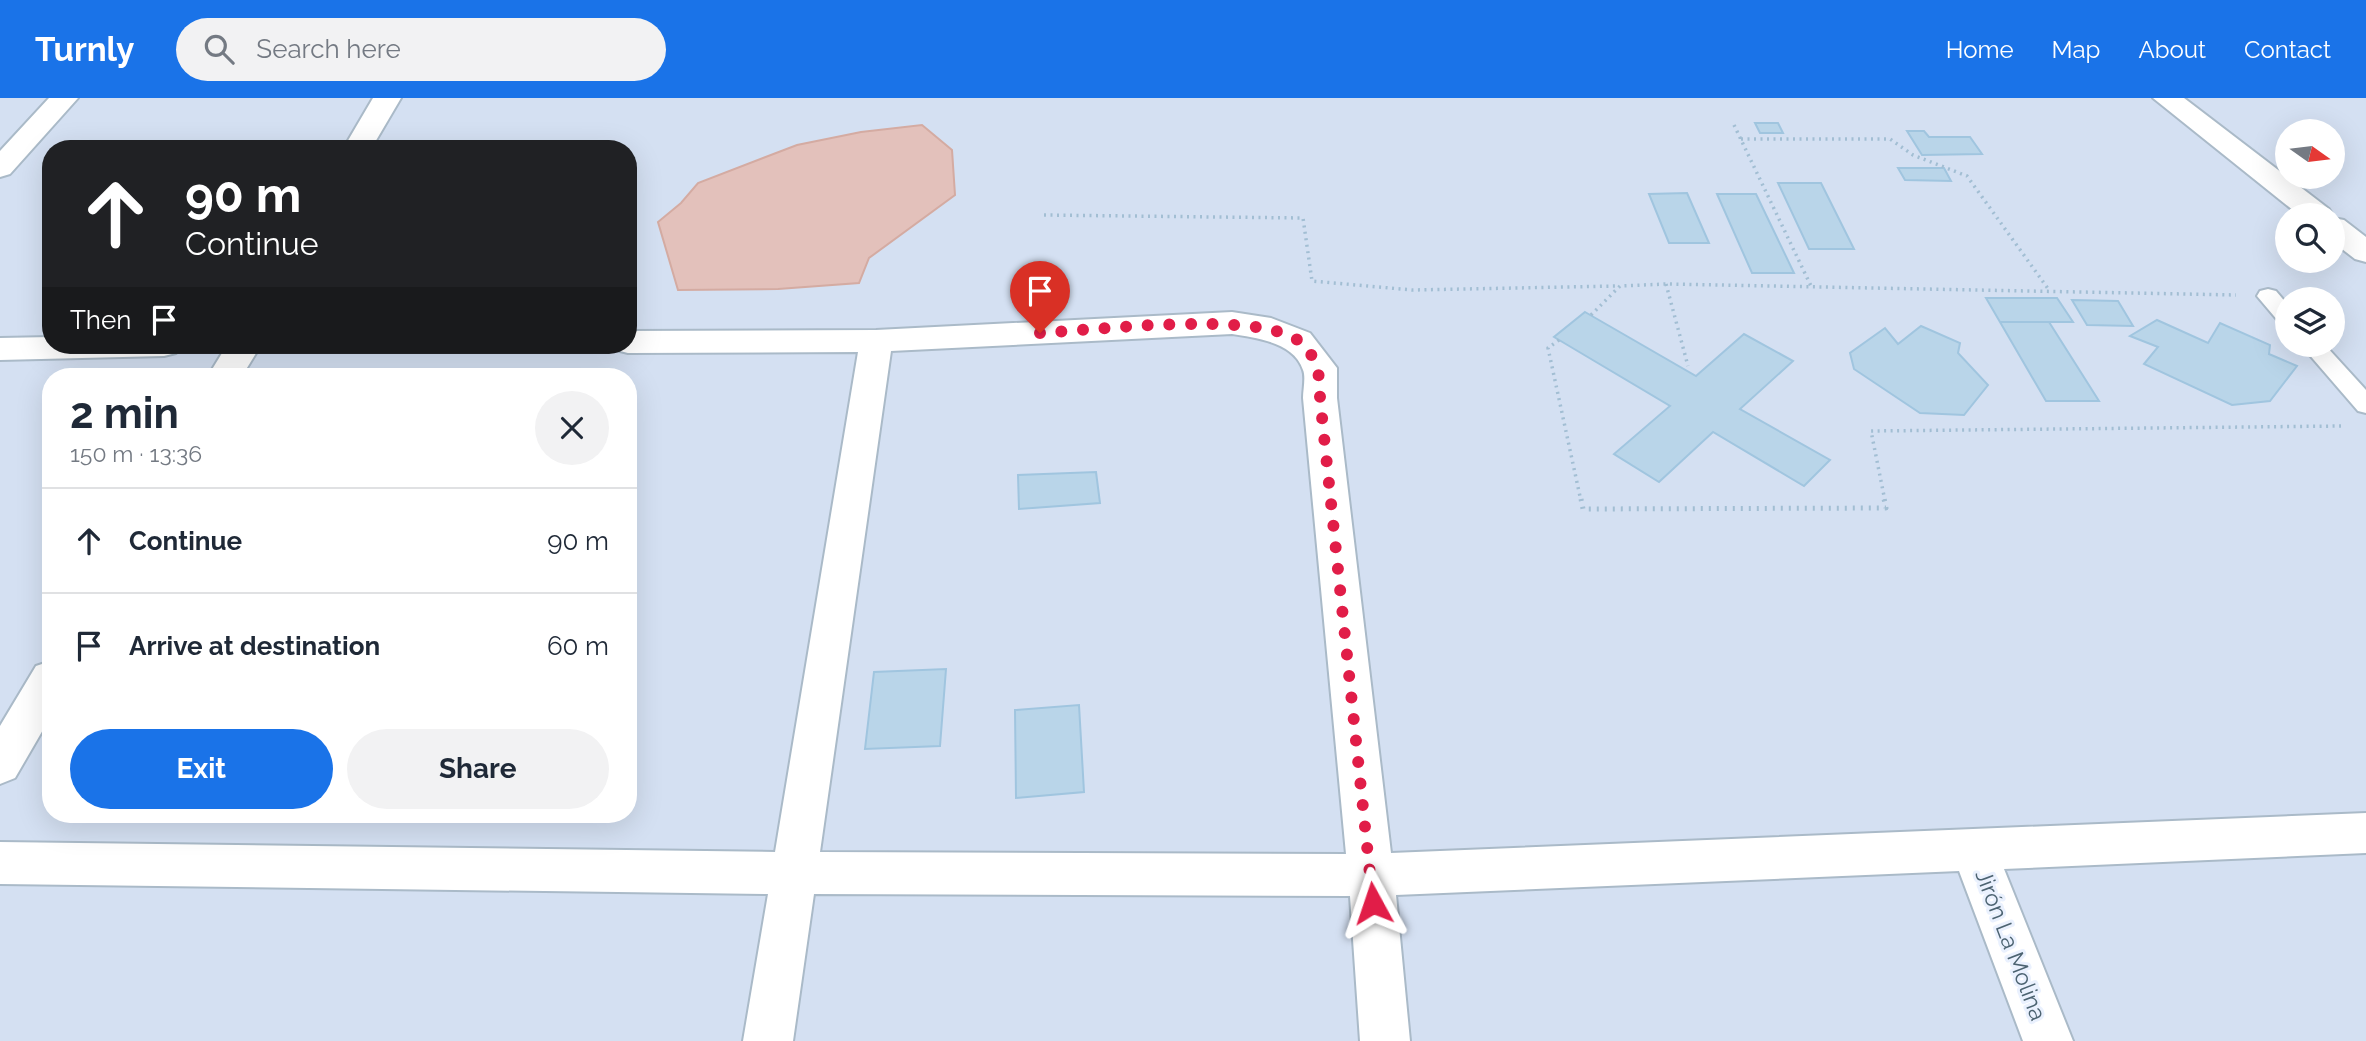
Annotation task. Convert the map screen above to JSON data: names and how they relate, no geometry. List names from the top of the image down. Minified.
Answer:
{"streets":{"street":["Jirón La Molina"]},"north":"right","page":{"header":"Turnly","search":"Search here","nav":["Home","Map","About","Contact"],"turn":["90 m","Continue"],"then":"Then","heading":["2 min","150 m · 13:36"],"list":[{"name":"Continue","value":"90 m"},{"name":"Arrive at destination","value":"60 m"}],"buttons":["Exit","Share"]}}
